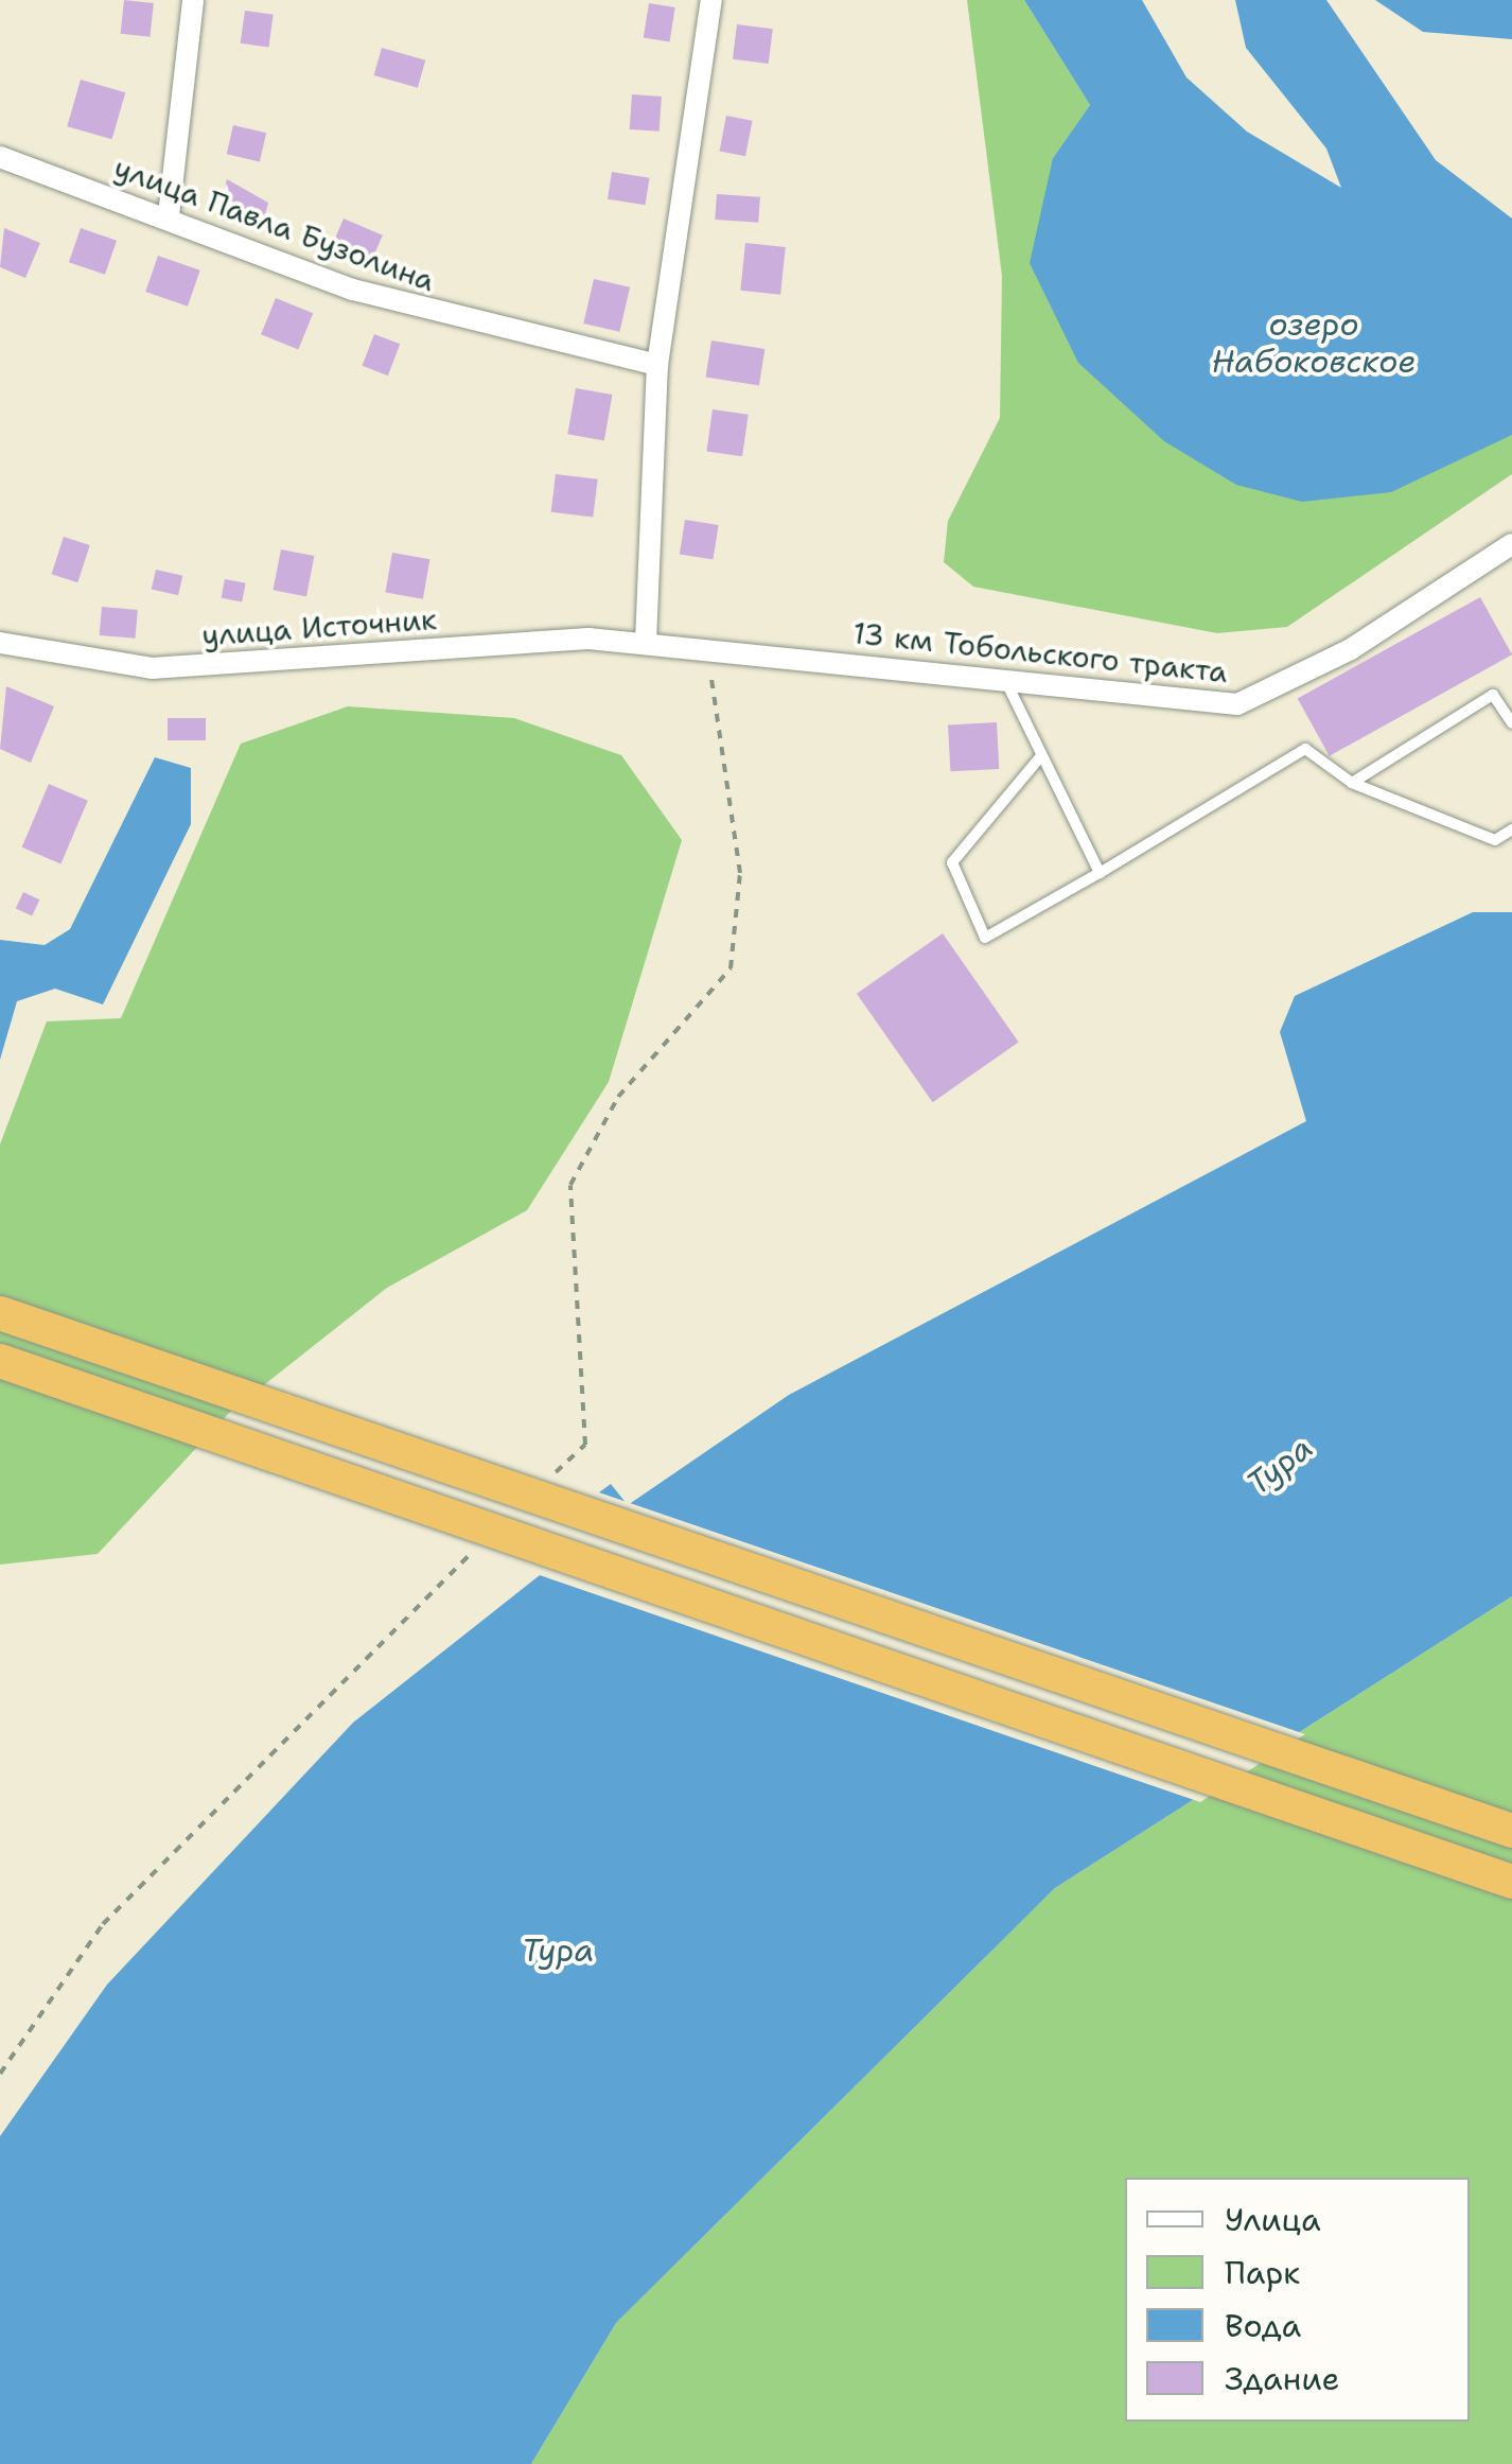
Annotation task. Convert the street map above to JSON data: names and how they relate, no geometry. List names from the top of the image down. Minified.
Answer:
{"streets":{"street":["улица Павла Бузолина","улица Источник","13 км Тобольского тракта"]},"crossings":[["улица Источник","13 км Тобольского тракта"]],"water":["озеро Набоковское","Тура"],"legend":["Улица","Парк","Вода","Здание"]}
